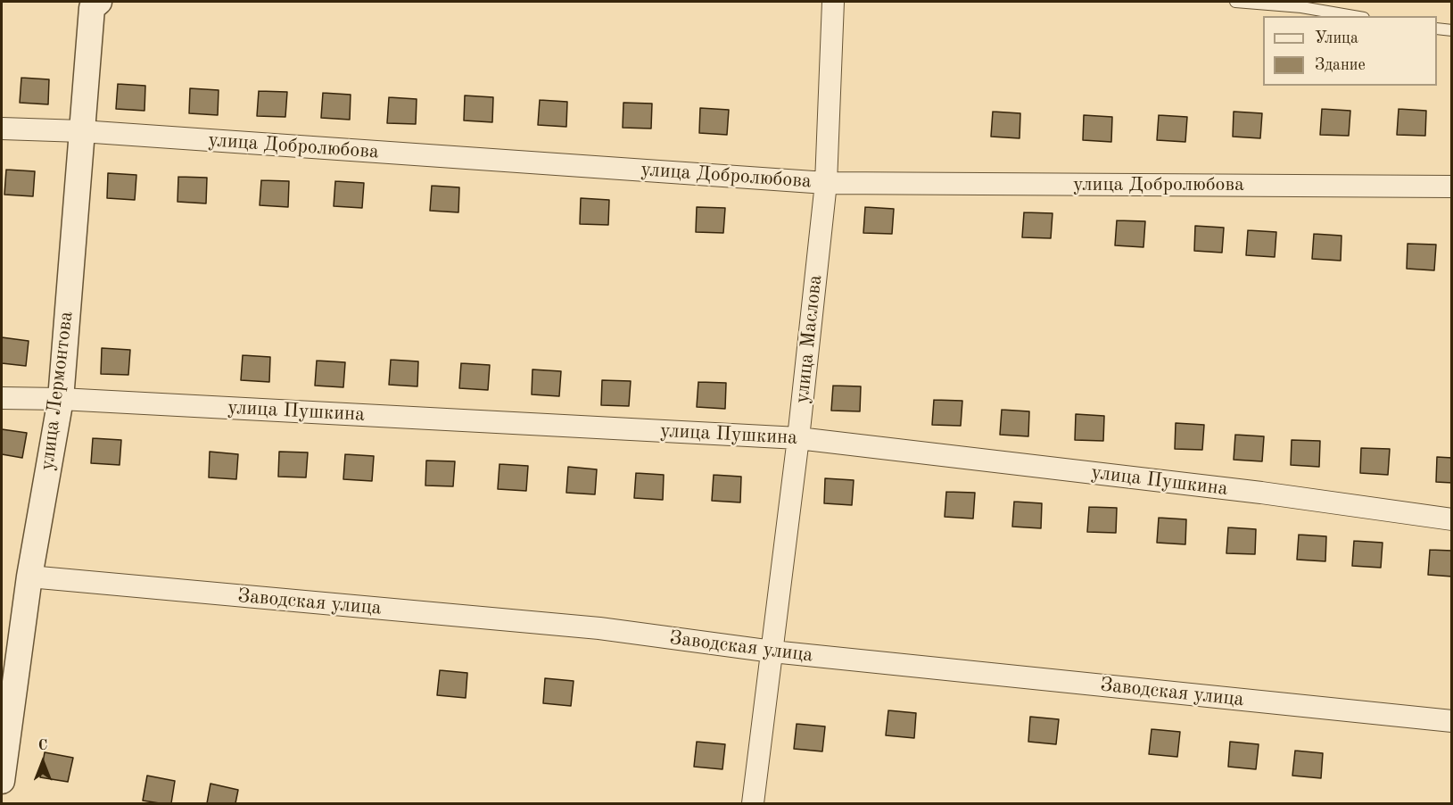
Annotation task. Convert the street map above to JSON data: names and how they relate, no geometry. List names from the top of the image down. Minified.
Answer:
{"streets":{"street":["улица Добролюбова","улица Маслова","улица Лермонтова","улица Пушкина","Заводская улица"]},"crossings":[["улица Добролюбова","улица Маслова"],["улица Добролюбова","улица Лермонтова"],["улица Маслова","улица Пушкина"],["улица Маслова","Заводская улица"],["улица Лермонтова","улица Пушкина"],["улица Лермонтова","Заводская улица"]],"legend":["Улица","Здание"],"north":"top"}
